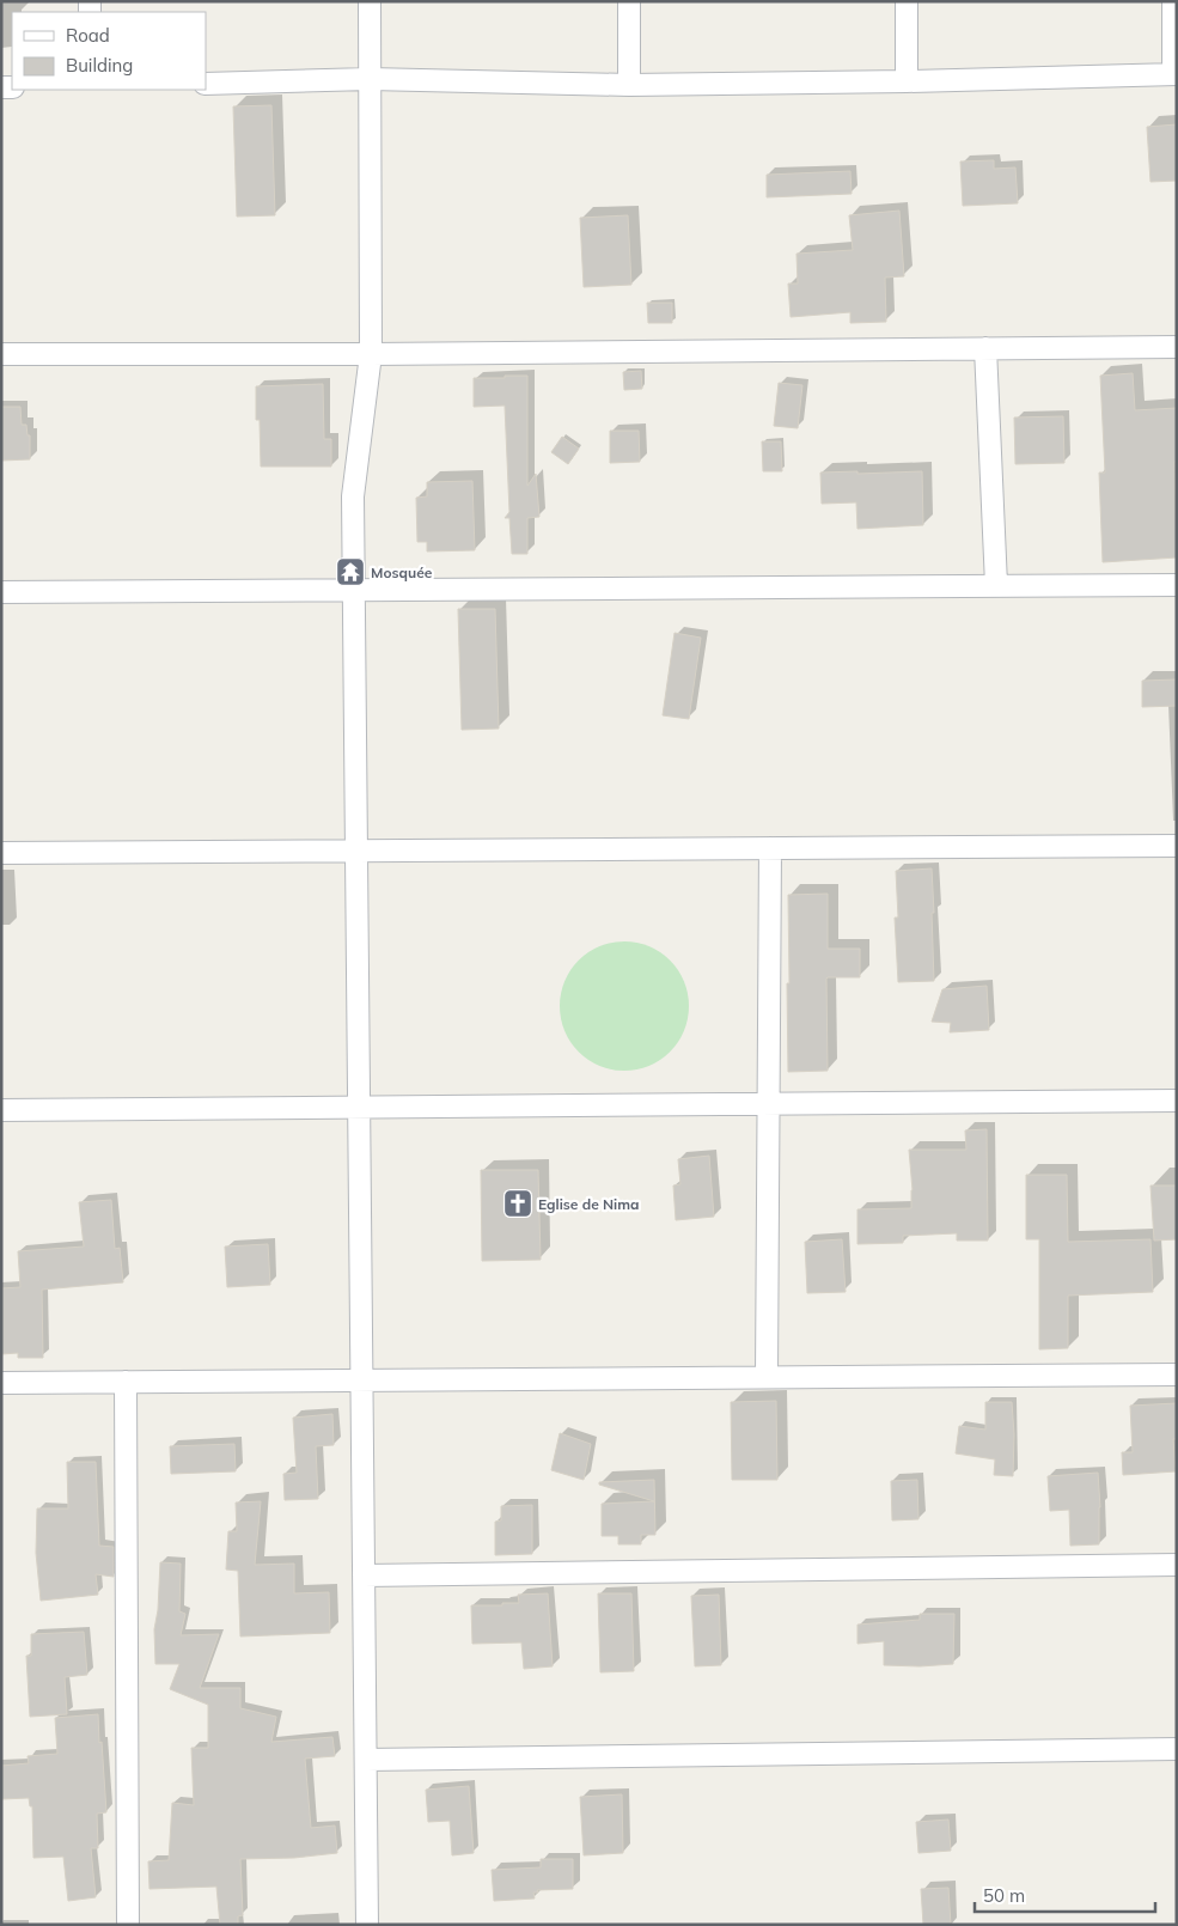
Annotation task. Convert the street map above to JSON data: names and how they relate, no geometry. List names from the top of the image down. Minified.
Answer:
{"places":{"temple":["Mosquée"],"church":["Eglise de Nima"]},"legend":["Road","Building"],"scale_bar":"50 m"}
